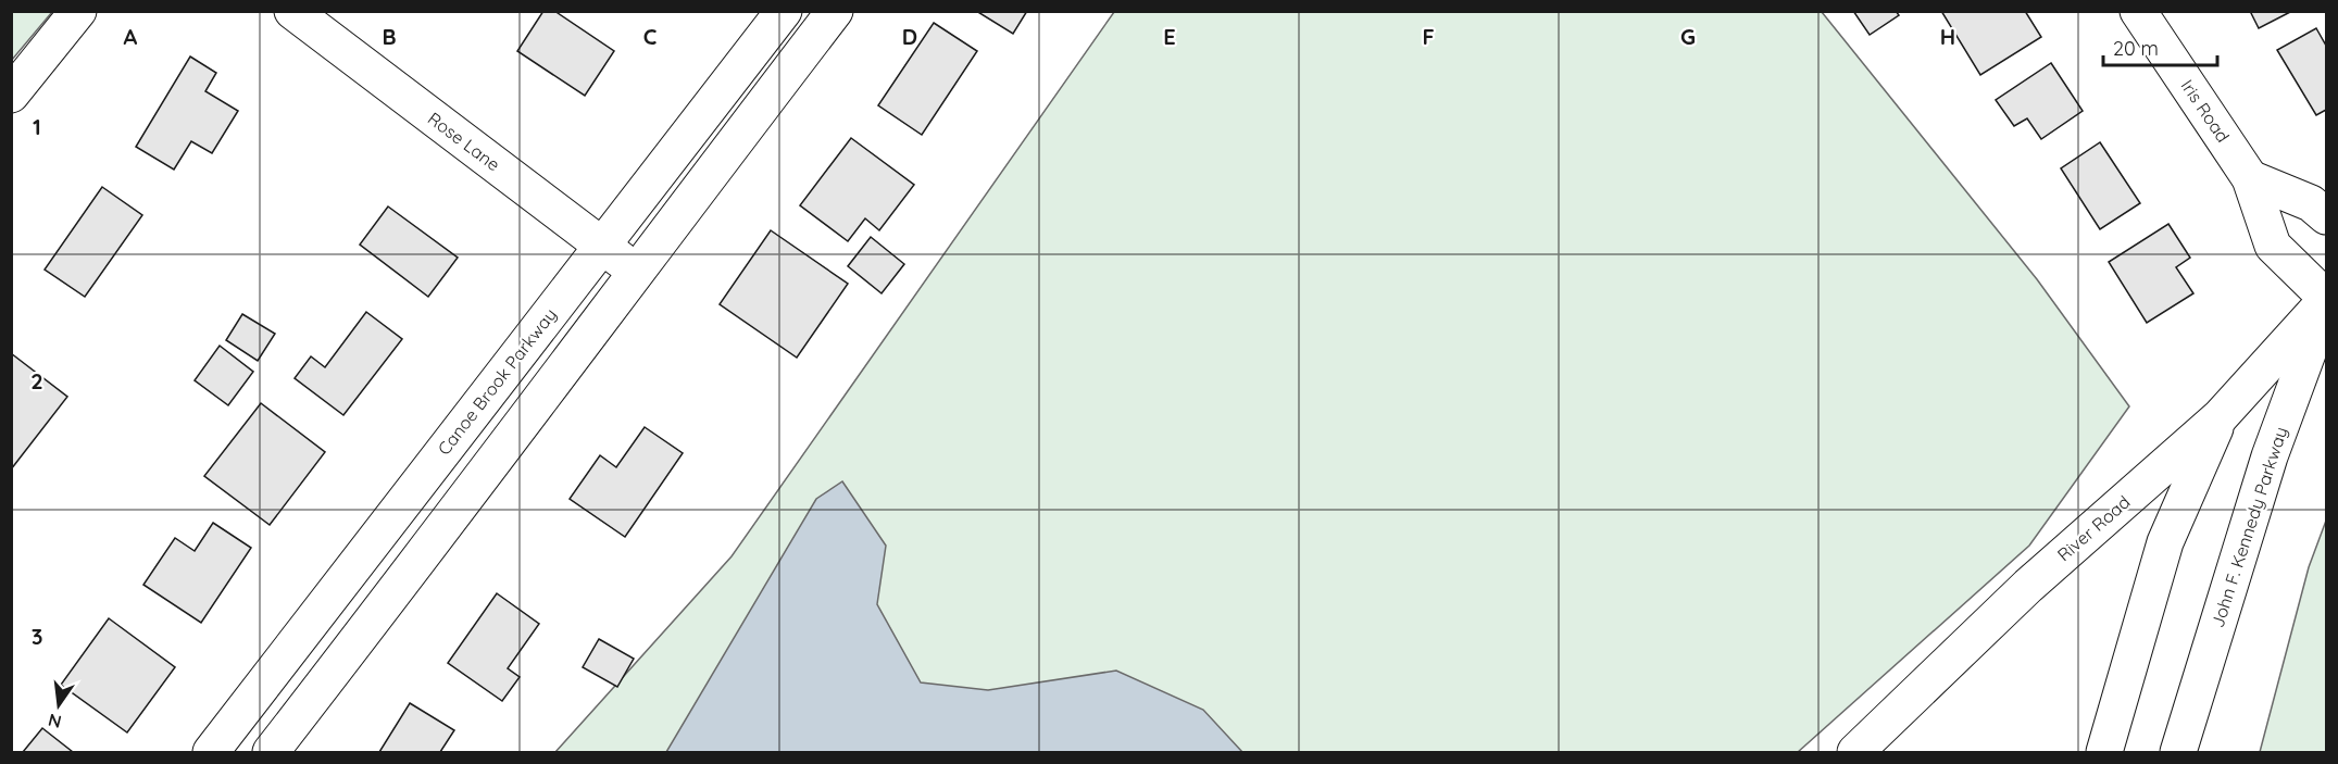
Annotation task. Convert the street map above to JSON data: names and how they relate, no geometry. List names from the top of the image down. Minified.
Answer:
{"streets":{"street":["Iris Road","Rose Lane","Canoe Brook Parkway","John F. Kennedy Parkway","River Road"]},"crossings":[["Iris Road","John F. Kennedy Parkway"],["Iris Road","River Road"],["Rose Lane","Canoe Brook Parkway"],["John F. Kennedy Parkway","River Road"]],"scale_bar":"20 m","north":"bottom","grid":{"columns":["A","B","C","D","E","F","G","H"],"rows":["1","2","3"]}}
